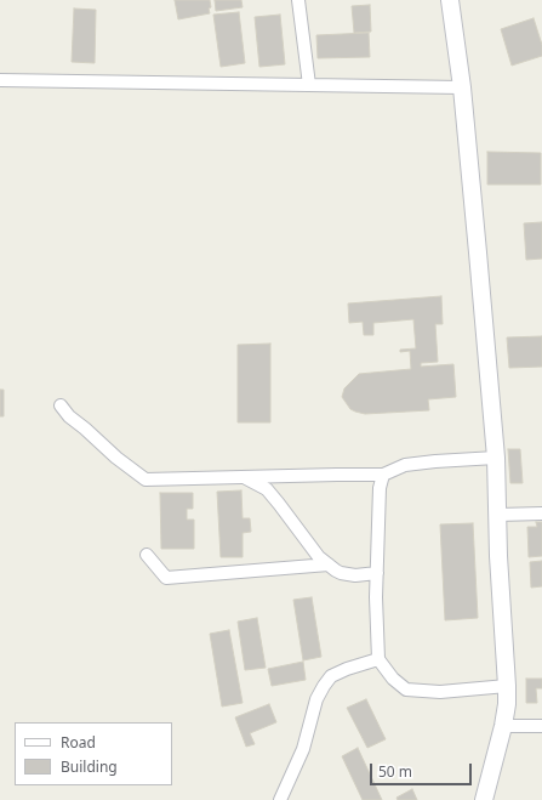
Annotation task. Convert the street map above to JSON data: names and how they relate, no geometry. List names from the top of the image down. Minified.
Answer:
{"legend":["Road","Building"],"scale_bar":"50 m"}
